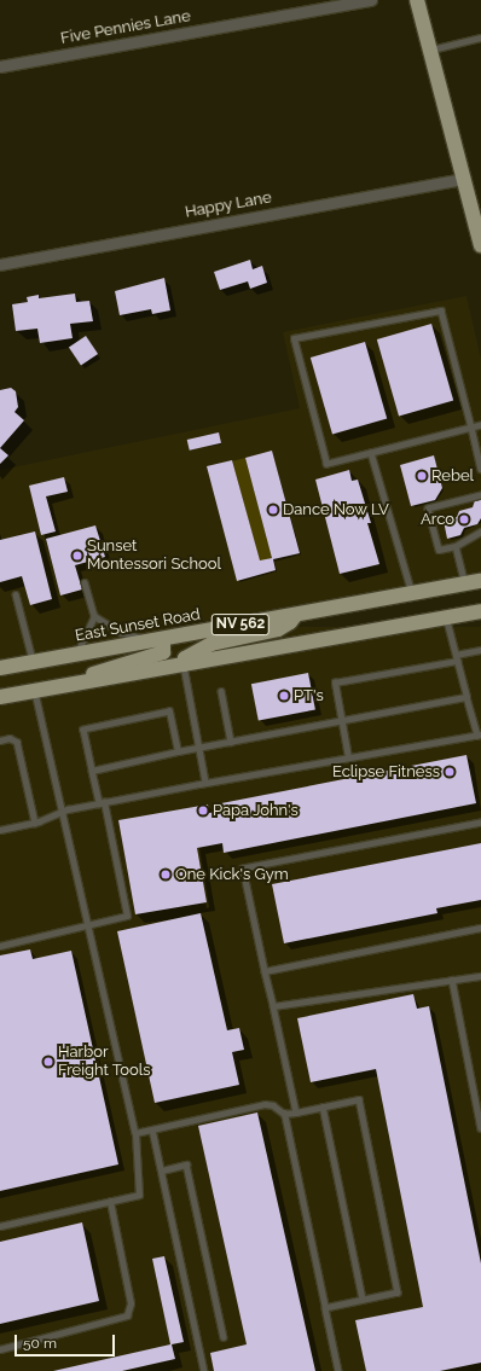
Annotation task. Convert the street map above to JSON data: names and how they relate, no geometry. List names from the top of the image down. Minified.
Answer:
{"streets":{"main road":["NV 562","East Sunset Road"],"street":["Five Pennies Lane","Happy Lane"]},"places":["Rebel","Dance Now LV","Arco","Sunset Montessori School","PT's","Eclipse Fitness","Papa John's","One Kick's Gym","Harbor Freight Tools"],"scale_bar":"50 m"}
